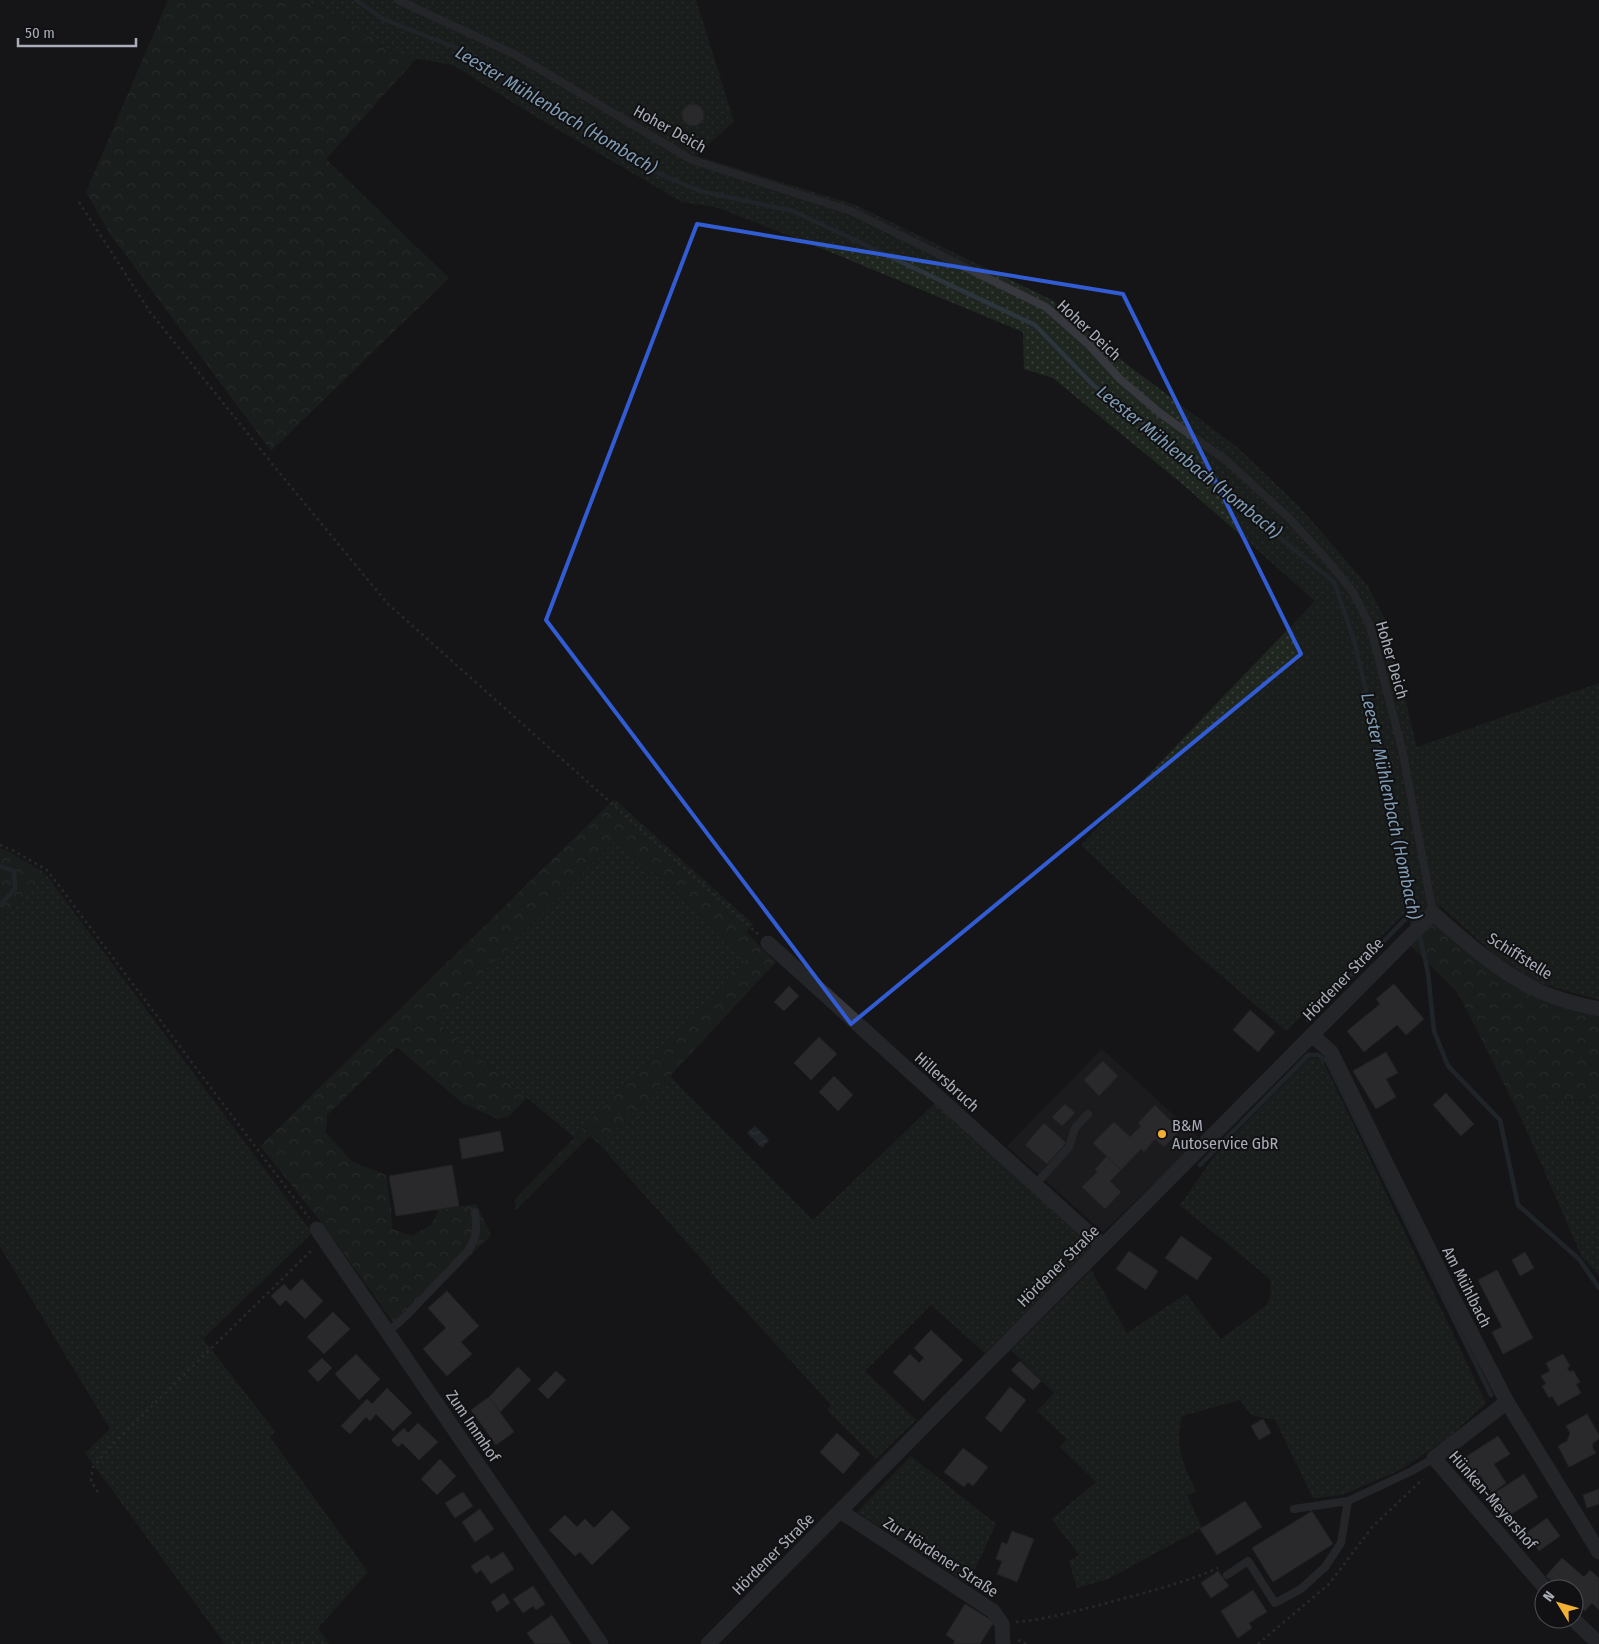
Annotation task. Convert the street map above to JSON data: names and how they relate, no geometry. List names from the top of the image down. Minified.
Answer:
{"streets":{"street":["Schiffstelle","Hördener Straße","Hillersbruch","Am Mühlbach","Zum Immhof","Hünken-Meyershof","Zur Hördener Straße"],"lane":["Hoher Deich"]},"crossings":[["Hoher Deich","Schiffstelle"],["Hoher Deich","Hördener Straße"],["Schiffstelle","Hördener Straße"],["Hördener Straße","Hillersbruch"],["Hördener Straße","Am Mühlbach"],["Hördener Straße","Zur Hördener Straße"],["Am Mühlbach","Hünken-Meyershof"]],"water":["Leester Mühlenbach (Hombach)"],"places":["B&M Autoservice GbR"],"scale_bar":"50 m","north":"top left"}
